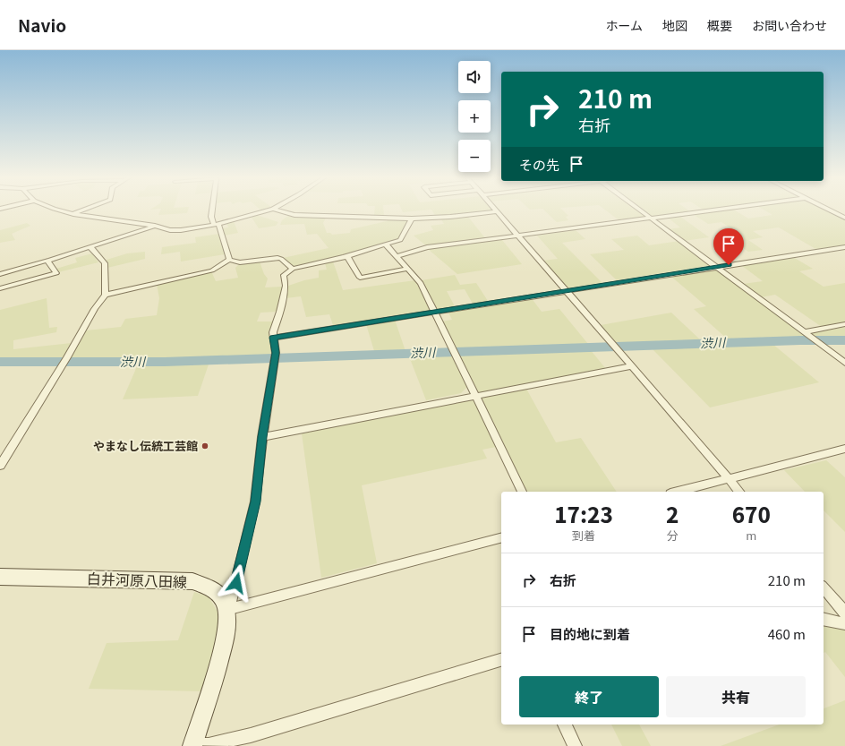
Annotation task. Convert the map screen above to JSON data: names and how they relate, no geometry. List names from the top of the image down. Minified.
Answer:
{"streets":{"main road":["白井河原八田線"]},"water":["渋川"],"places":["やまなし伝統工芸館"],"page":{"header":"Navio","nav":["ホーム","地図","概要","お問い合わせ"],"map_buttons":["+","−"],"turn":["210 m","右折"],"then":"その先","eta":["17:23","到着","2","分","670","m"],"list":[{"name":"右折","value":"210 m"},{"name":"目的地に到着","value":"460 m"}],"buttons":["終了","共有"]}}
